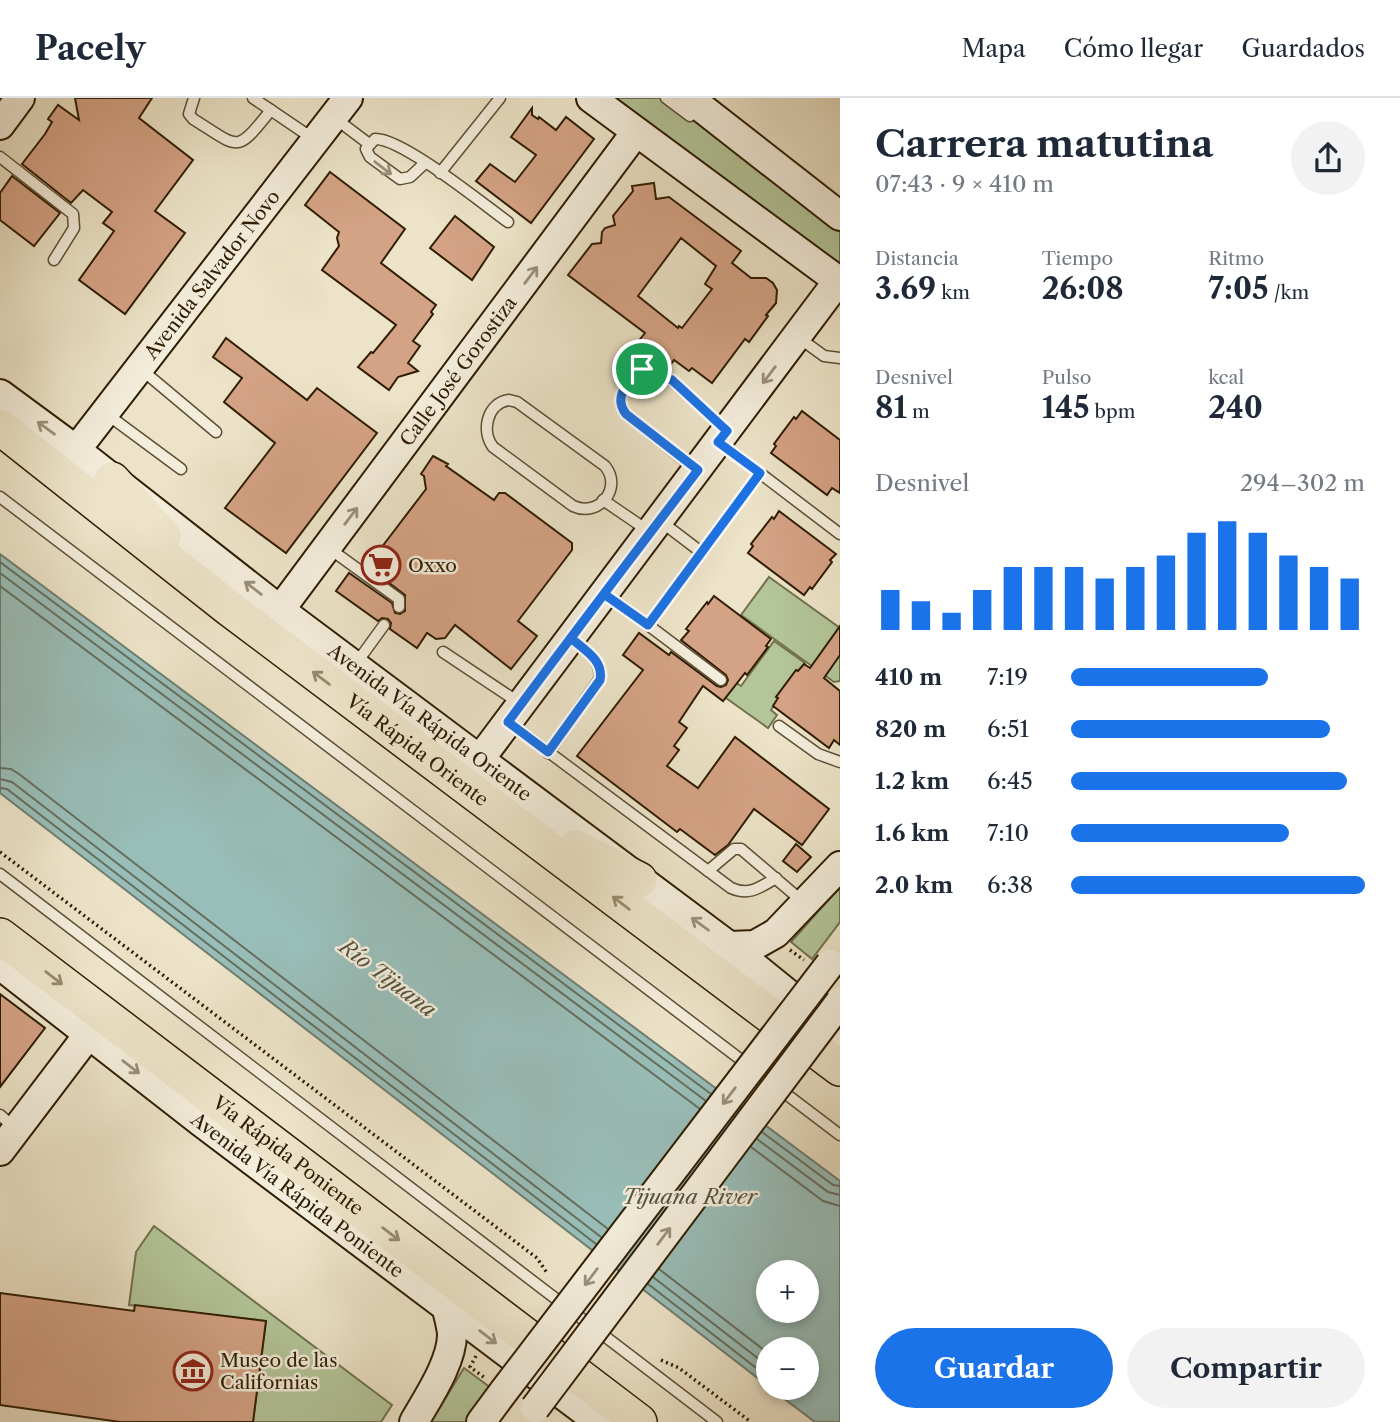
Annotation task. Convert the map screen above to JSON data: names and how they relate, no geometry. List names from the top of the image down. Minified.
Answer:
{"streets":{"highway":["Vía Rápida Oriente","Vía Rápida Poniente"],"main road":["Avenida Salvador Novo","Calle José Gorostiza","Avenida Vía Rápida Oriente","Avenida Vía Rápida Poniente"]},"crossings":[["Avenida Salvador Novo","Avenida Vía Rápida Oriente"],["Calle José Gorostiza","Avenida Vía Rápida Oriente"],["Avenida Vía Rápida Oriente","Vía Rápida Oriente"]],"one_way":["Avenida Vía Rápida Oriente","Vía Rápida Oriente","Vía Rápida Poniente","Avenida Vía Rápida Poniente"],"water":["Río Tijuana","Tijuana River"],"places":{"supermarket":["Oxxo"],"museum":["Museo de las Californias"]},"page":{"header":"Pacely","nav":["Mapa","Cómo llegar","Guardados"],"heading":["Carrera matutina","07:43 · 9 × 410 m"],"stats":[["Distancia","3.69 km"],["Tiempo","26:08"],["Ritmo","7:05 /km"],["Desnivel","81 m"],["Pulso","145 bpm"],["kcal","240"]],"chart":["Desnivel","294–302 m"],"list":[{"name":"410 m","note":"7:19"},{"name":"820 m","note":"6:51"},{"name":"1.2 km","note":"6:45"},{"name":"1.6 km","note":"7:10"},{"name":"2.0 km","note":"6:38"}],"map_buttons":["+","−"],"buttons":["Guardar","Compartir"]}}
